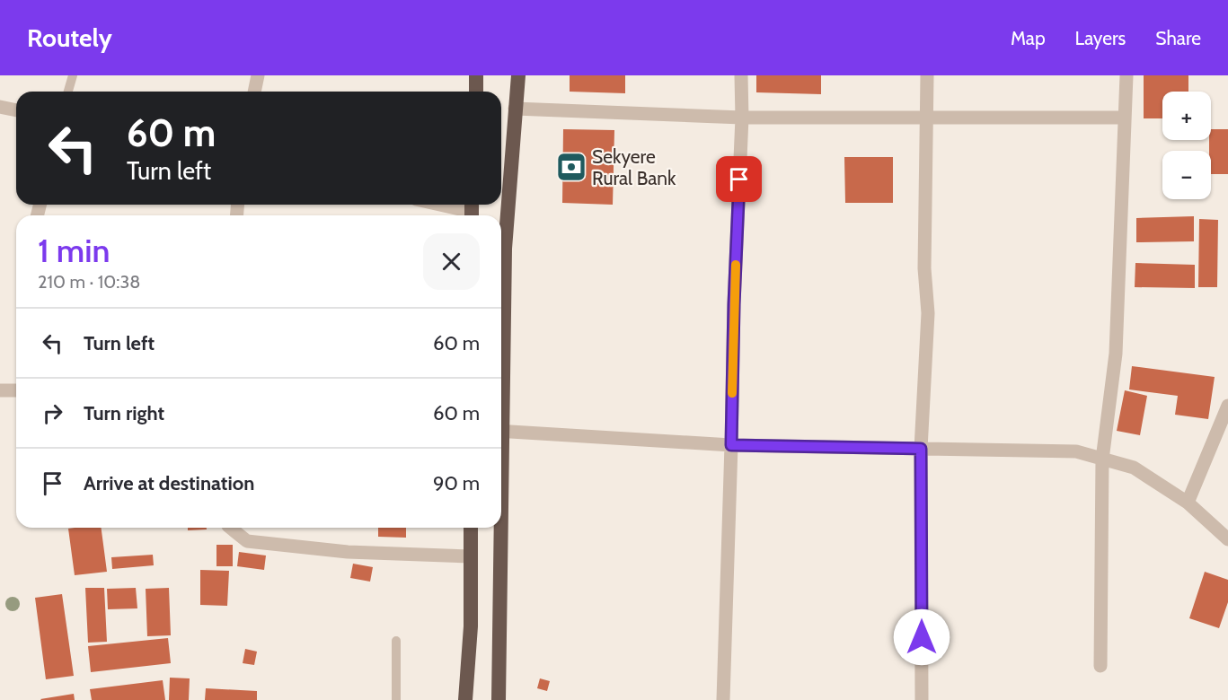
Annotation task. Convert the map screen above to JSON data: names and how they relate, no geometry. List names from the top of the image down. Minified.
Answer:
{"places":{"bank":["Sekyere Rural Bank"]},"page":{"header":"Routely","nav":["Map","Layers","Share"],"map_buttons":["+","−"],"turn":["60 m","Turn left"],"heading":["1 min","210 m · 10:38"],"list":[{"name":"Turn left","value":"60 m"},{"name":"Turn right","value":"60 m"},{"name":"Arrive at destination","value":"90 m"}]}}
